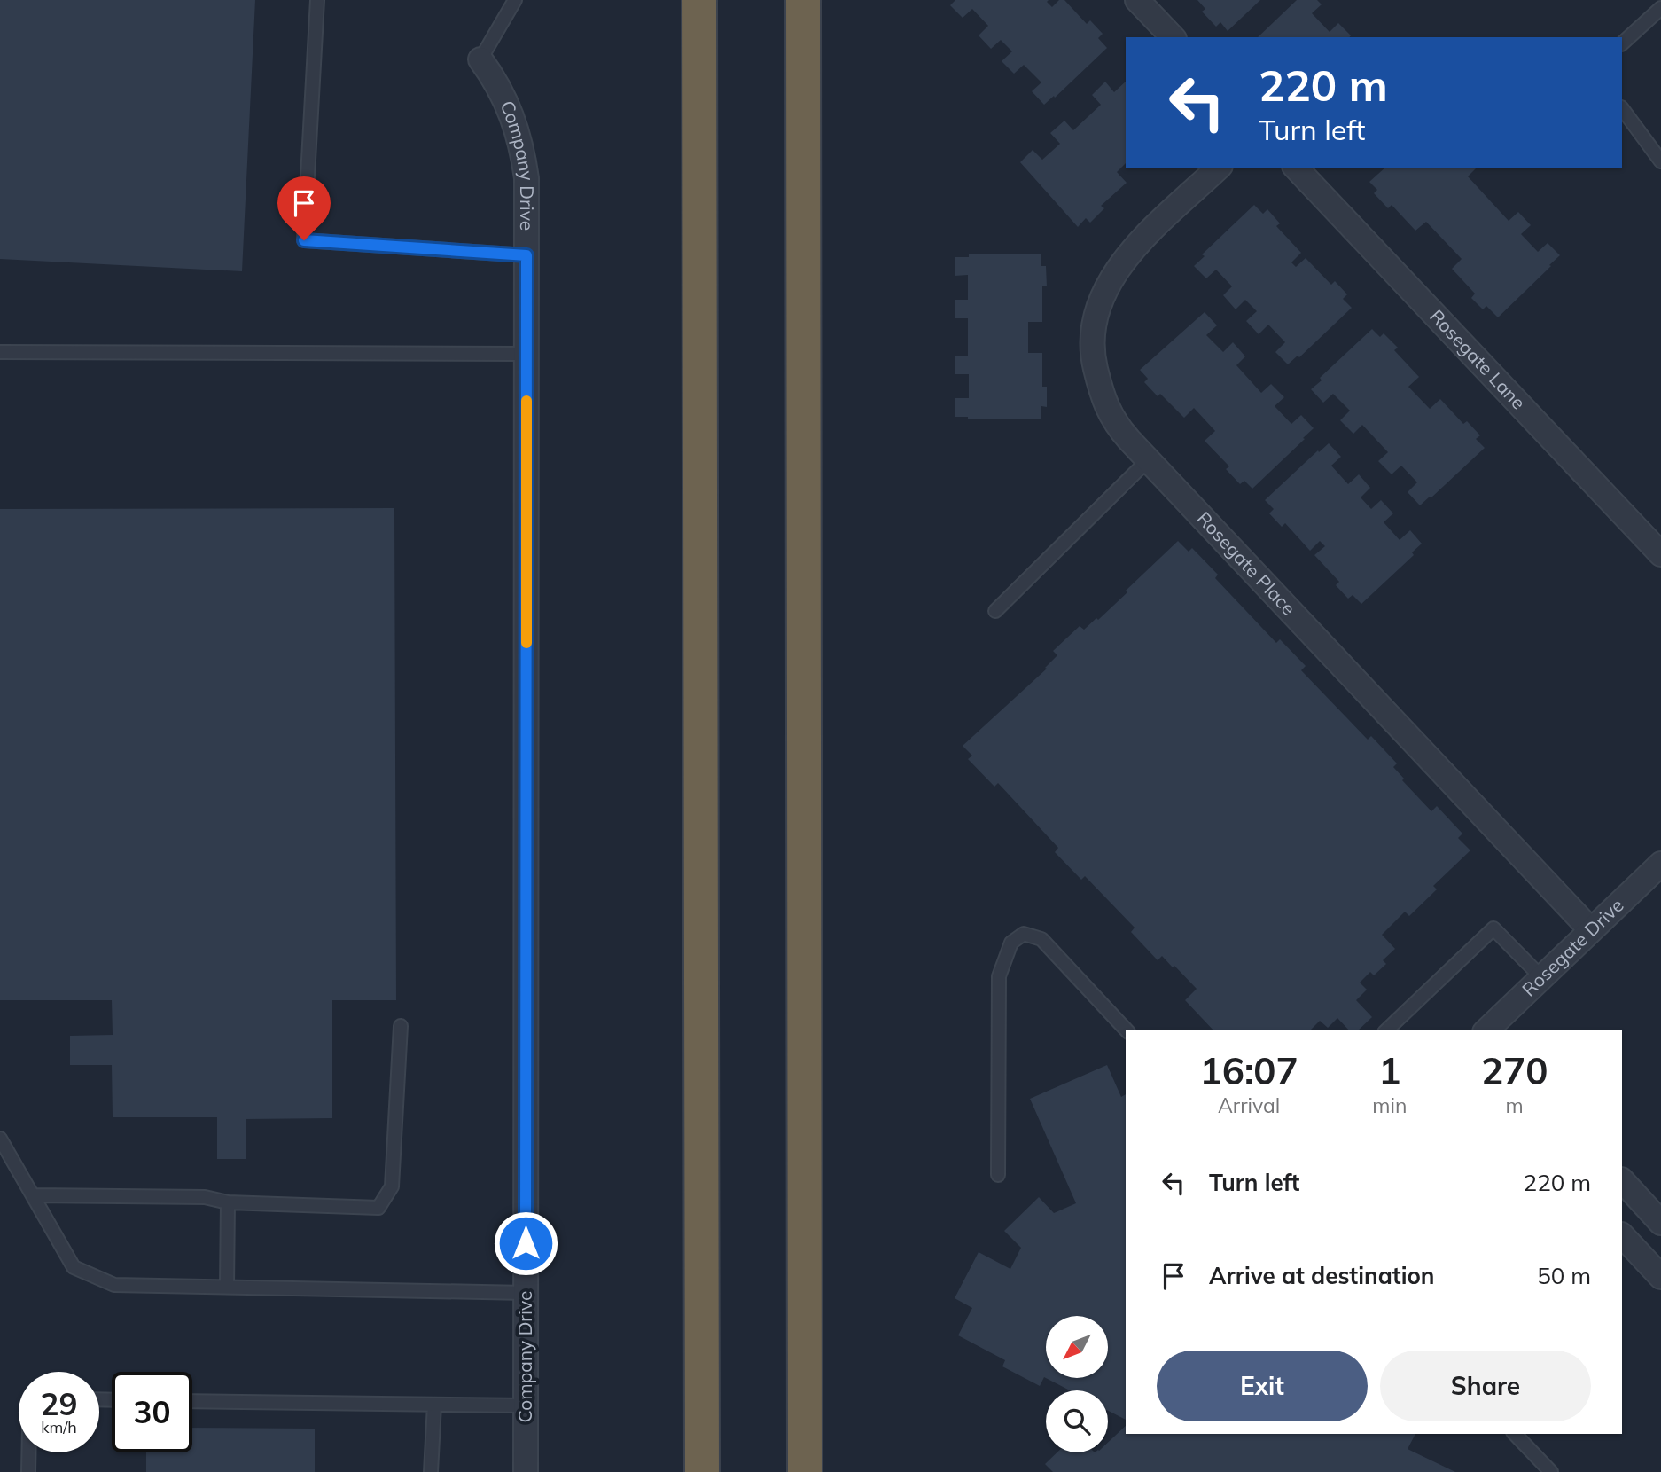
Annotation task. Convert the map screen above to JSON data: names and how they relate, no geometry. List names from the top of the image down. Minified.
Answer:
{"streets":{"street":["Company Drive","Rosegate Lane","Rosegate Place","Rosegate Drive"]},"crossings":[["Rosegate Place","Rosegate Drive"]],"north":"bottom left","page":{"turn":["220 m","Turn left"],"eta":["16:07","Arrival","1","min","270","m"],"list":[{"name":"Turn left","value":"220 m"},{"name":"Arrive at destination","value":"50 m"}],"buttons":["Exit","Share"],"speed":"29 km/h","limit":"30"}}
